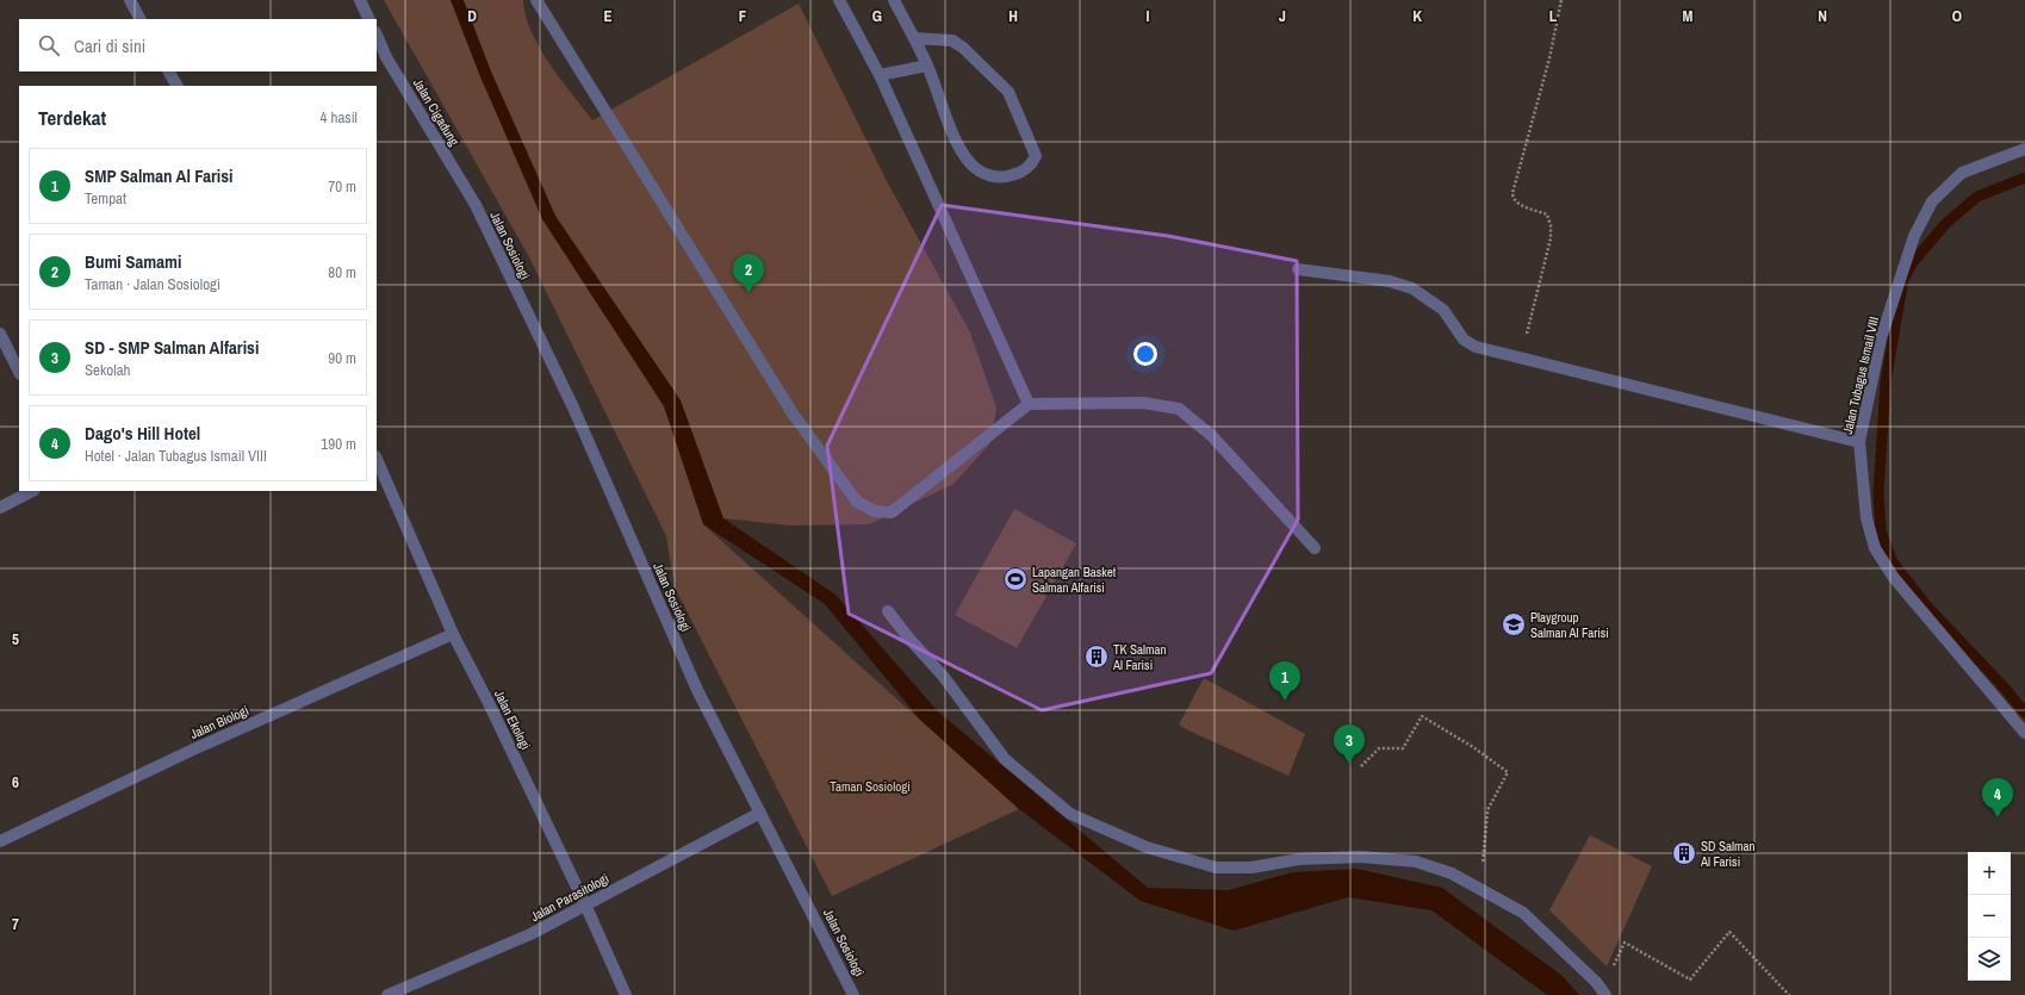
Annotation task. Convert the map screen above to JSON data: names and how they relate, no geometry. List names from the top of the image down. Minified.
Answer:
{"streets":{"street":["Jalan Cigadung","Jalan Sosiologi","Jalan Tubagus Ismail VIII","Jalan Ekologi","Jalan Biologi","Jalan Parasitologi"]},"crossings":[["Jalan Cigadung","Jalan Sosiologi"],["Jalan Sosiologi","Jalan Parasitologi"],["Jalan Ekologi","Jalan Biologi"],["Jalan Ekologi","Jalan Parasitologi"]],"parks":["Taman Sosiologi"],"places":{"sports":["Lapangan Basket Salman Alfarisi"],"school or university":["Playgroup Salman Al Farisi"],"building":["TK Salman Al Farisi","SD Salman Al Farisi"]},"page":{"search":"Cari di sini","heading":["Terdekat","4 hasil"],"list":[{"mark":"1","name":"SMP Salman Al Farisi","note":"Tempat","value":"70 m"},{"mark":"2","name":"Bumi Samami","note":"Taman · Jalan Sosiologi","value":"80 m"},{"mark":"3","name":"SD - SMP Salman Alfarisi","note":"Sekolah","value":"90 m"},{"mark":"4","name":"Dago's Hill Hotel","note":"Hotel · Jalan Tubagus Ismail VIII","value":"190 m"}],"pins":["2","1","3","4"],"map_buttons":["+","−"]},"grid":{"columns":["D","E","F","G","H","I","J","K","L","M","N","O"],"rows":["5","6","7"]}}
